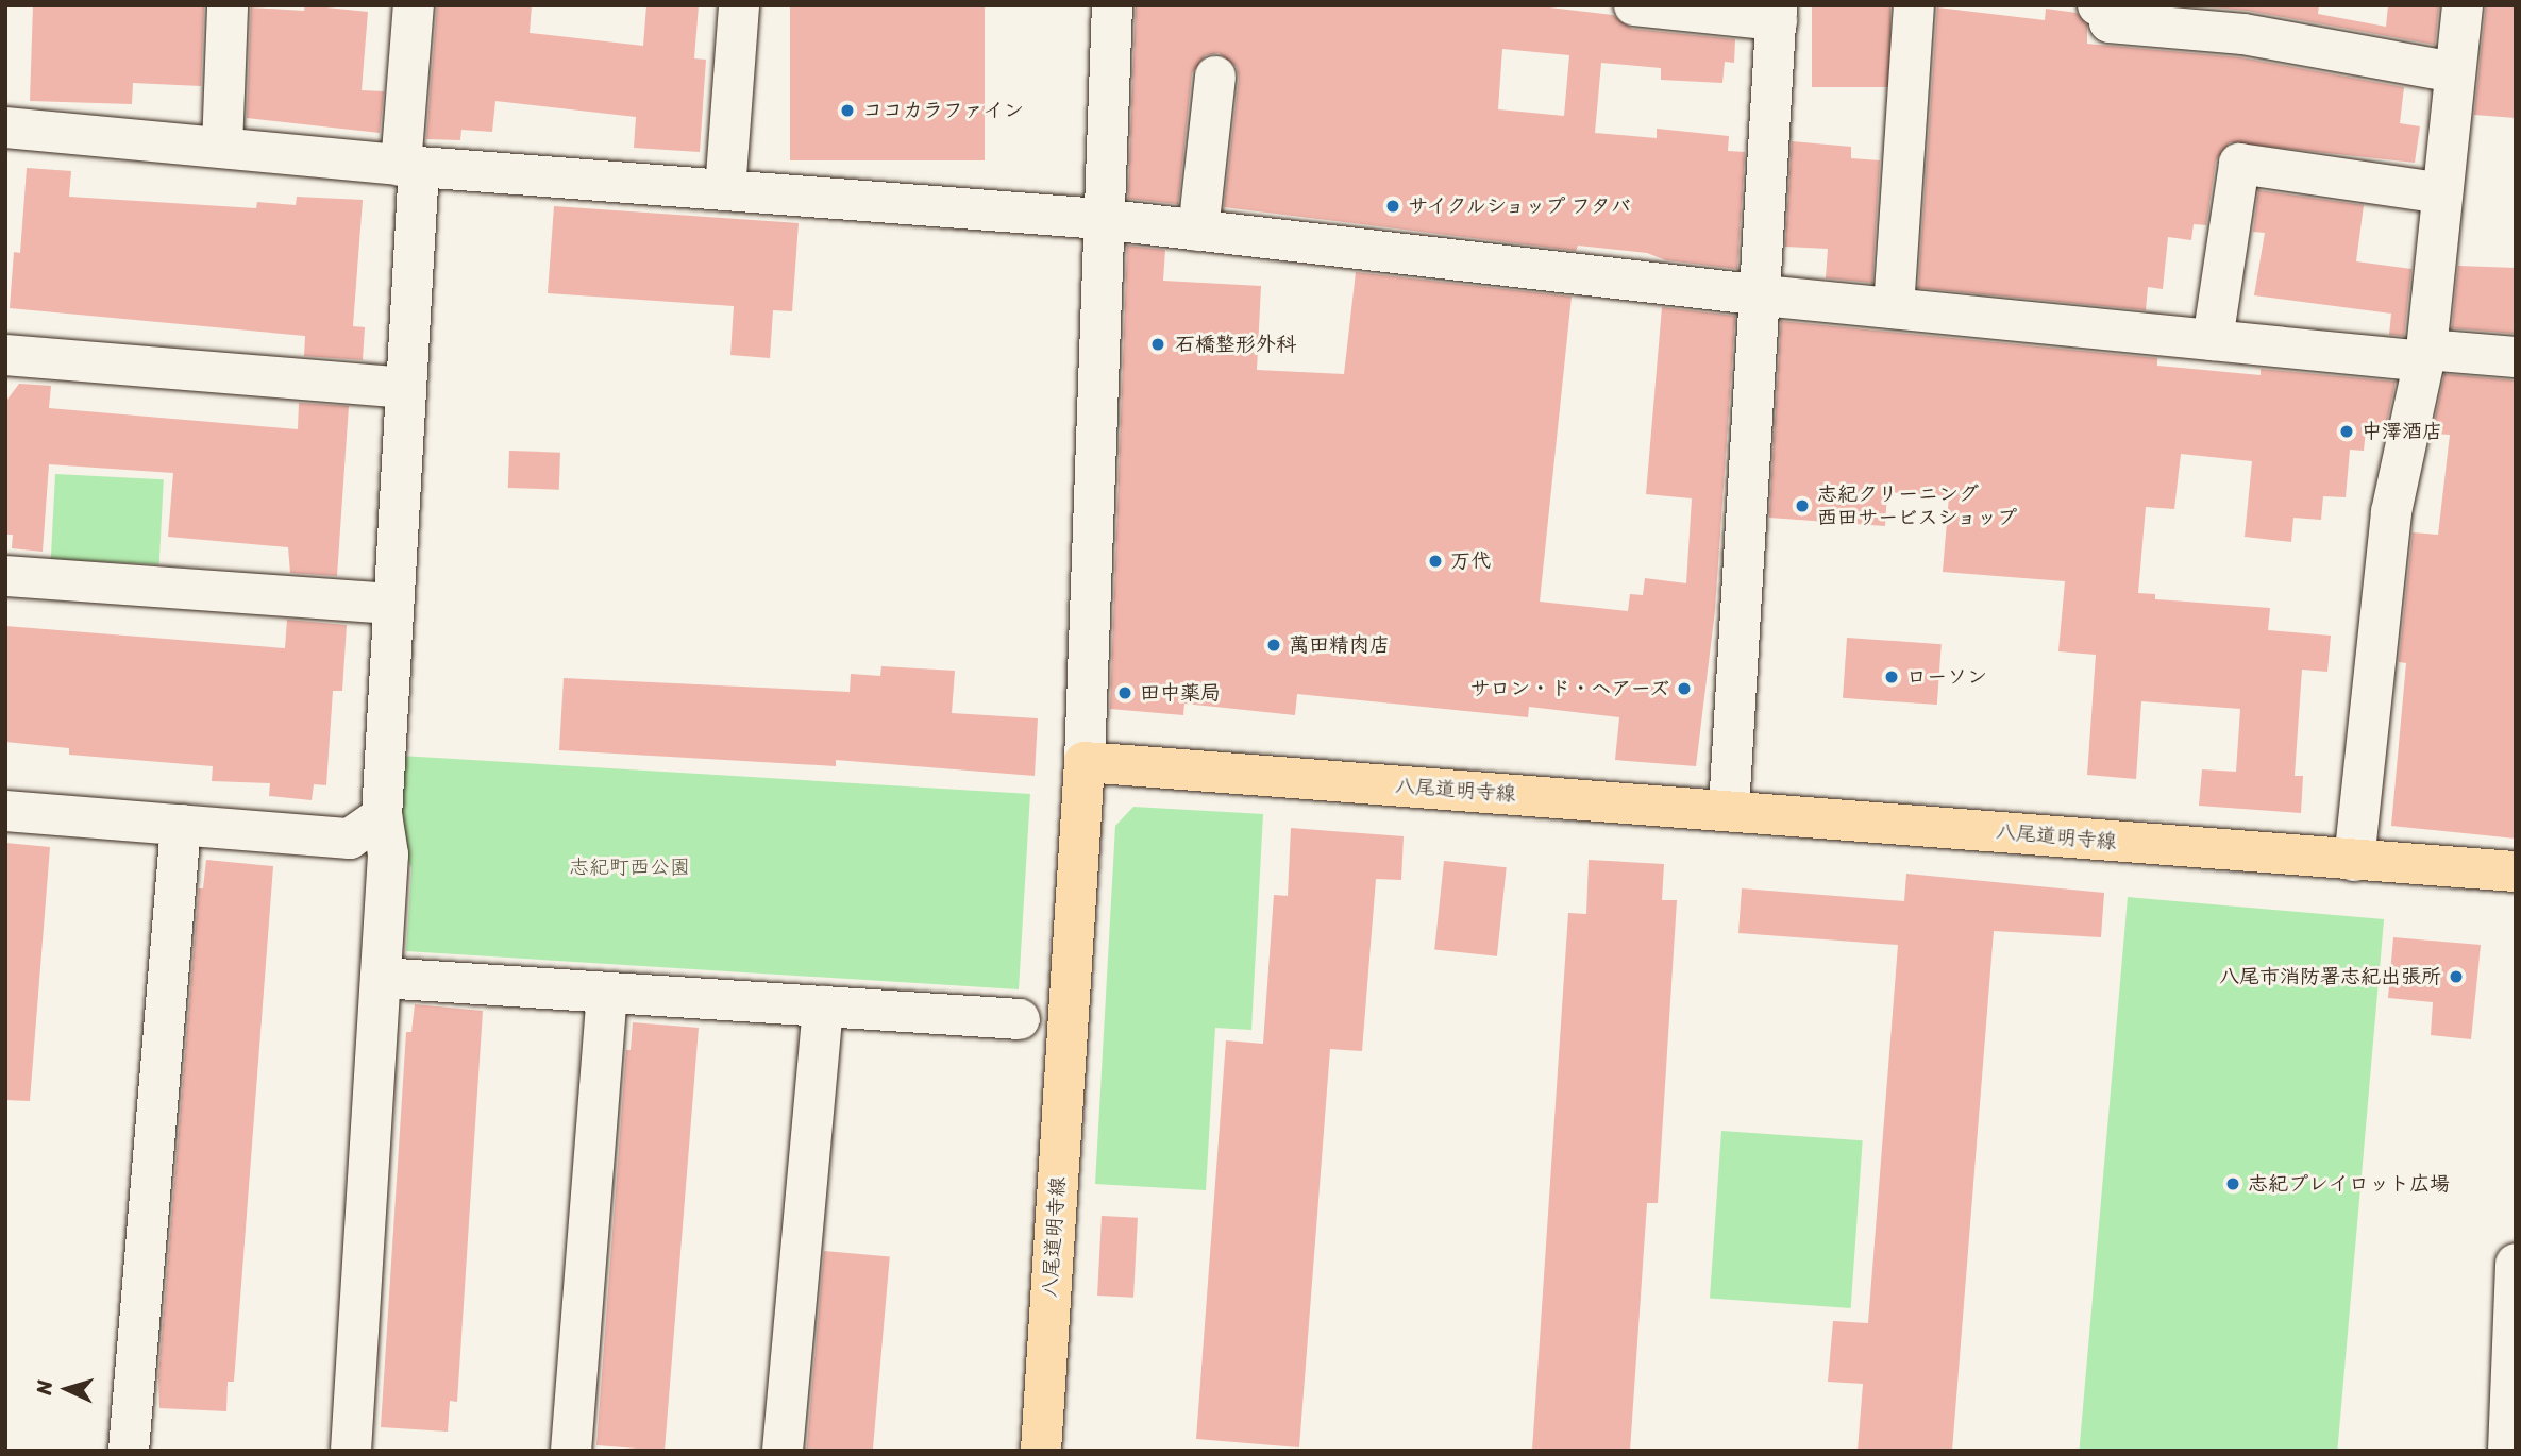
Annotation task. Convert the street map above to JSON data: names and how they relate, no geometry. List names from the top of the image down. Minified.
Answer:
{"streets":{"main road":["八尾道明寺線"]},"parks":["志紀町西公園"],"places":["ココカラファイン","サイクルショップ フタバ","石橋整形外科","中澤酒店","志紀クリーニング 西田サービスショップ","万代","萬田精肉店","ローソン","サロン・ド・ヘアーズ","田中薬局","八尾市消防署志紀出張所","志紀プレイロット広場"],"north":"left"}
